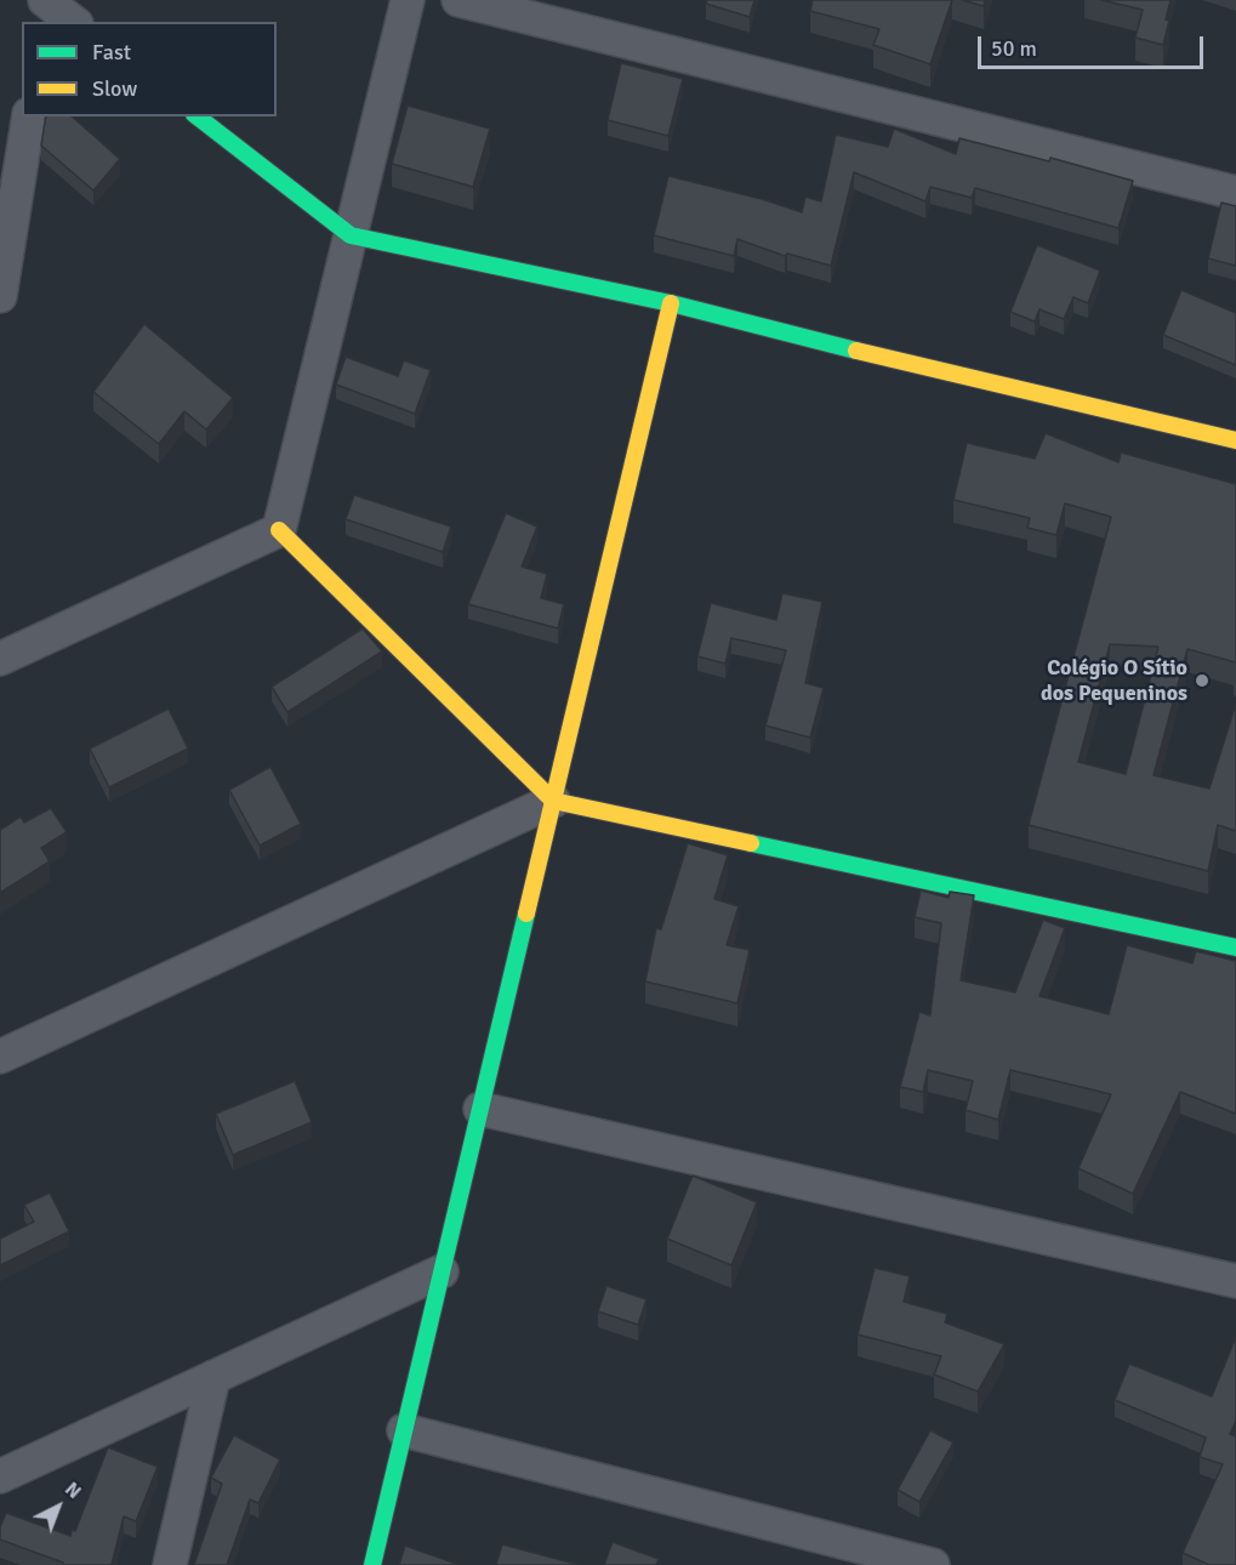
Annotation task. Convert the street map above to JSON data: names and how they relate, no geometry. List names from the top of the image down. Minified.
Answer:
{"places":["Colégio O Sítio dos Pequeninos"],"legend":["Fast","Slow"],"scale_bar":"50 m","north":"top right"}
